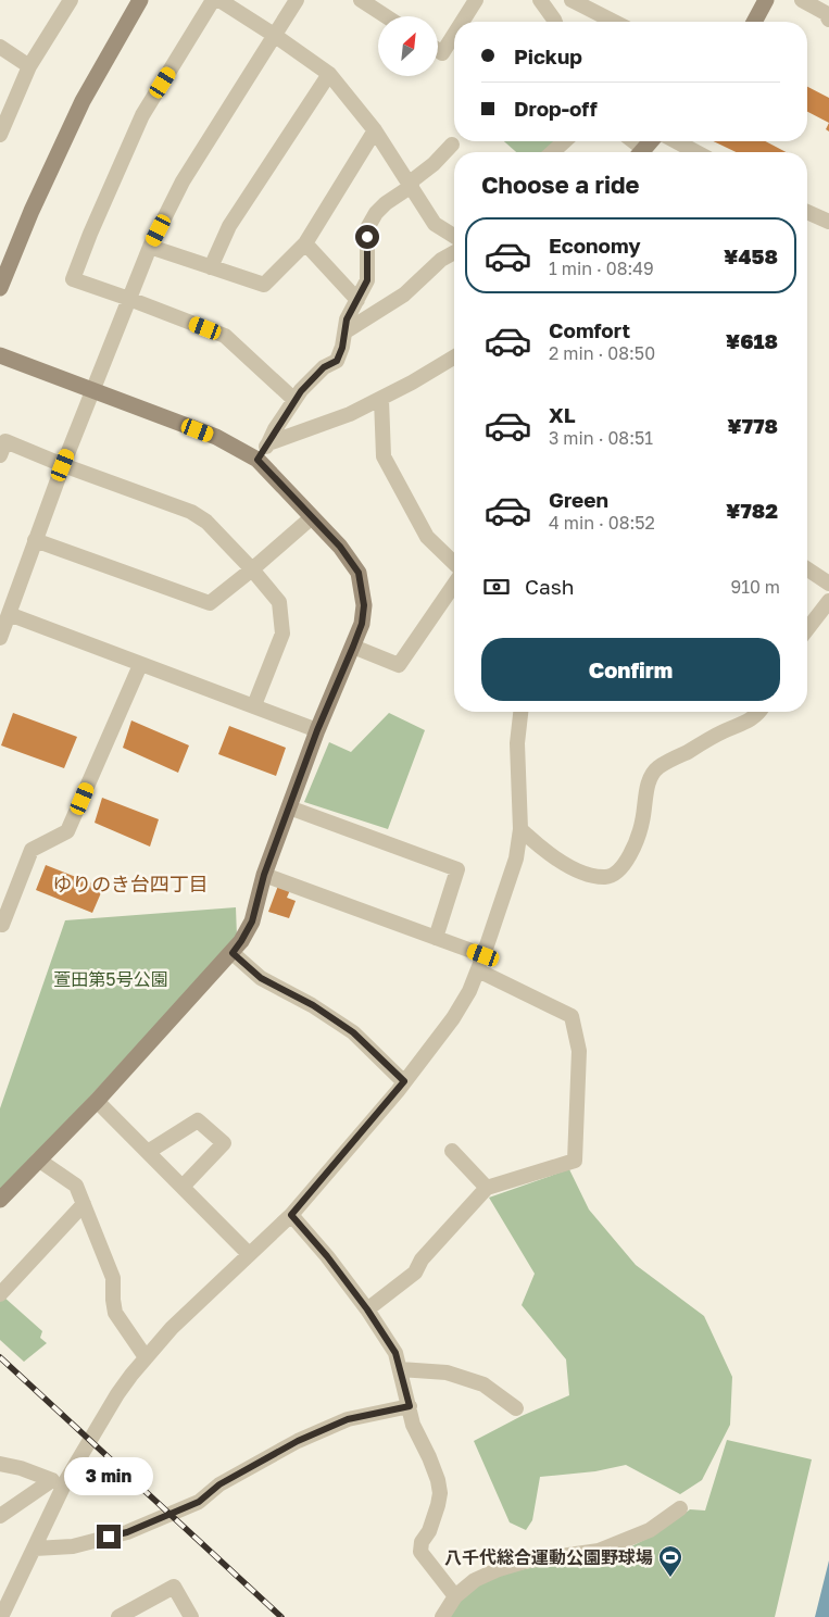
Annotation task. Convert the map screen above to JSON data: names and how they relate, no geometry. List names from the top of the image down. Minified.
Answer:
{"districts":["ゆりのき台四丁目"],"parks":["萱田第5号公園"],"places":{"sports":["八千代総合運動公園野球場"]},"north":"top right","page":{"banner":["Pickup","Drop-off"],"heading":"Choose a ride","list":[{"name":"Economy","note":"1 min · 08:49","value":"¥458"},{"name":"Comfort","note":"2 min · 08:50","value":"¥618"},{"name":"XL","note":"3 min · 08:51","value":"¥778"},{"name":"Green","note":"4 min · 08:52","value":"¥782"}],"pay":["Cash","910 m"],"buttons":"Confirm","bubble":"3 min"}}
